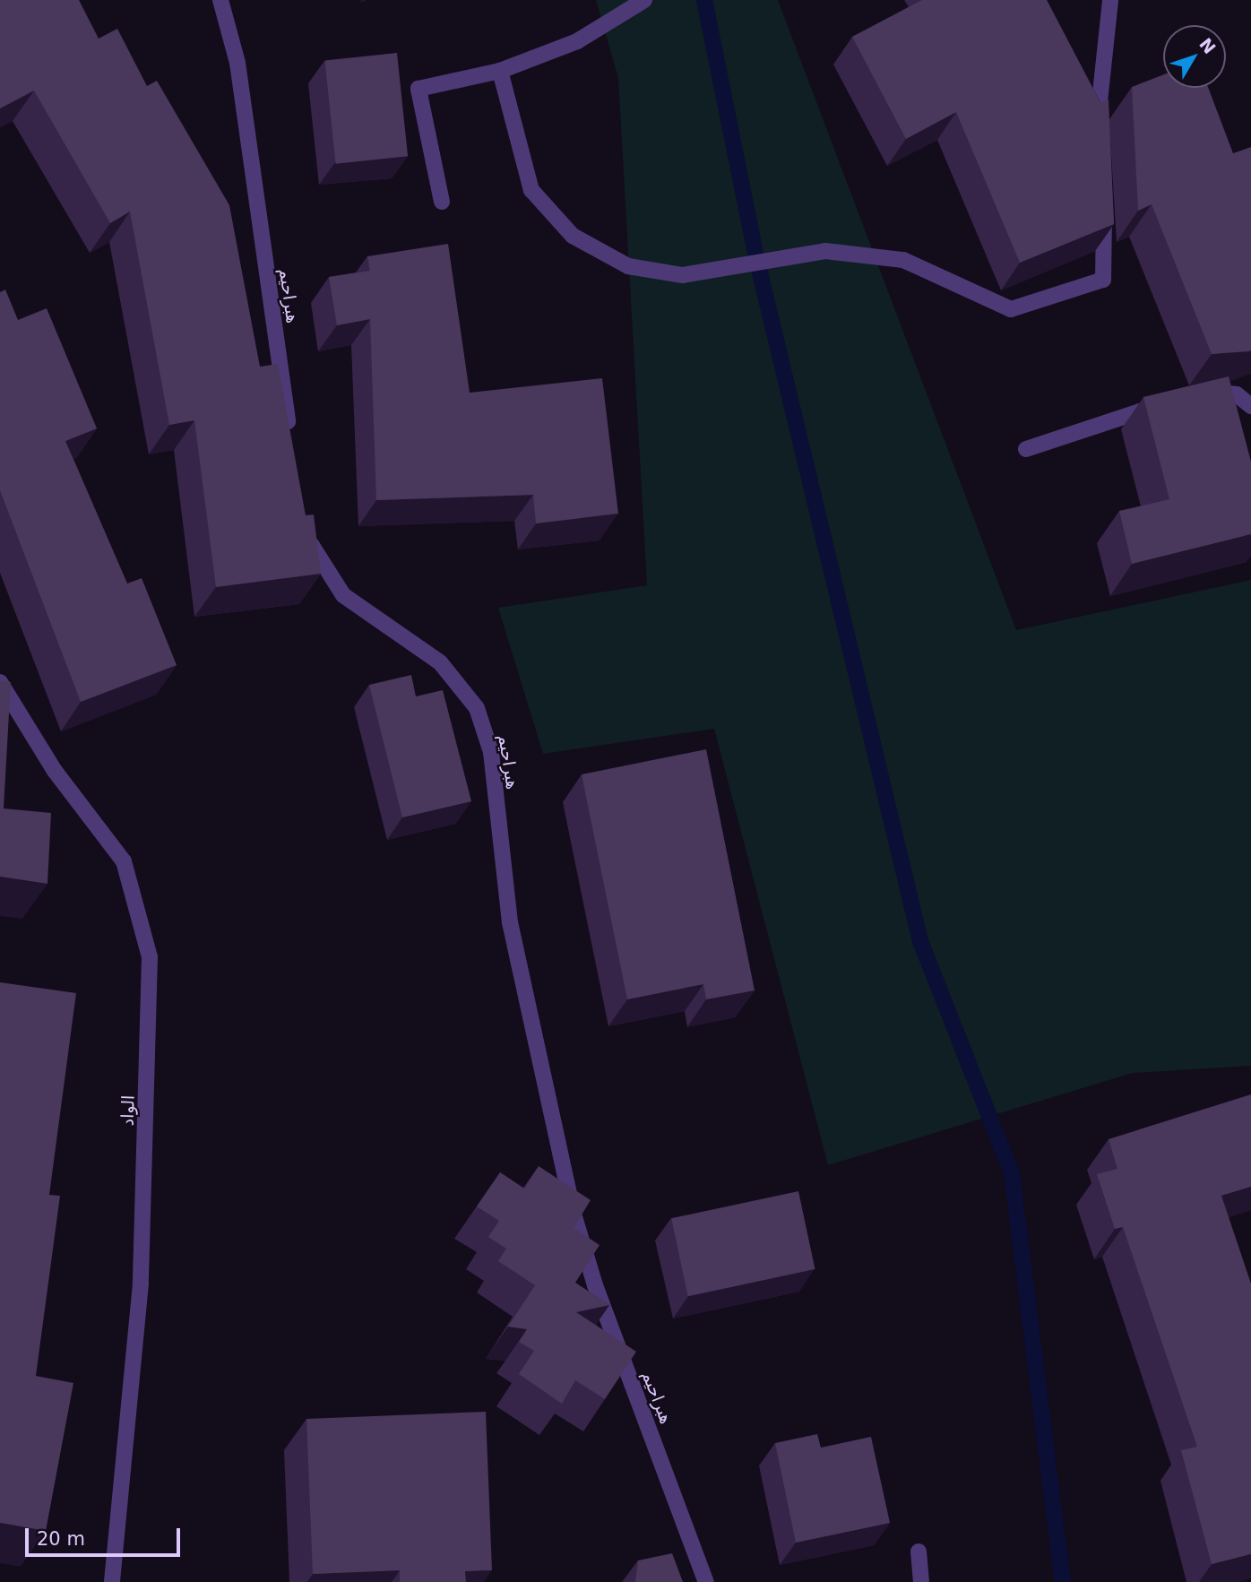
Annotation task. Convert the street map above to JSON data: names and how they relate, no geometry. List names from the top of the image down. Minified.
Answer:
{"streets":{"street":["هبراحيم","الواد"]},"scale_bar":"20 m","north":"top right"}
